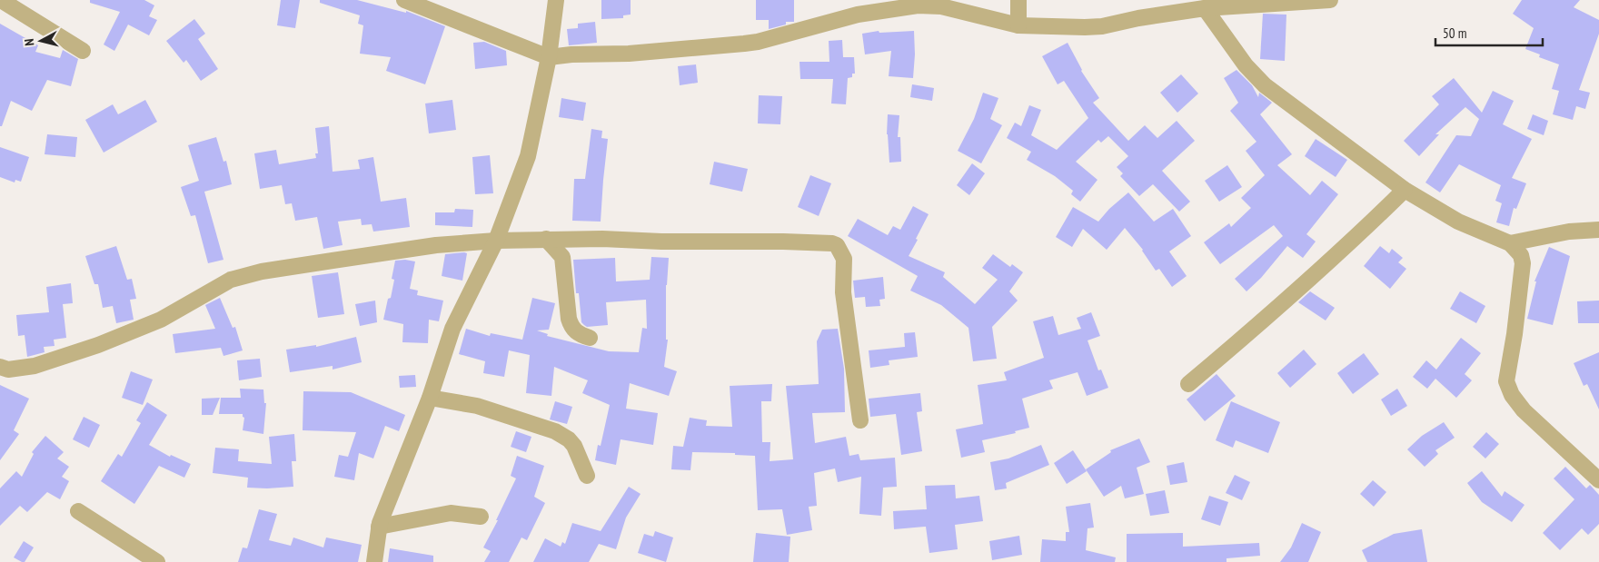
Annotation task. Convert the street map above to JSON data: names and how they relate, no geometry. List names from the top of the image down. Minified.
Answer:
{"scale_bar":"50 m","north":"left"}
